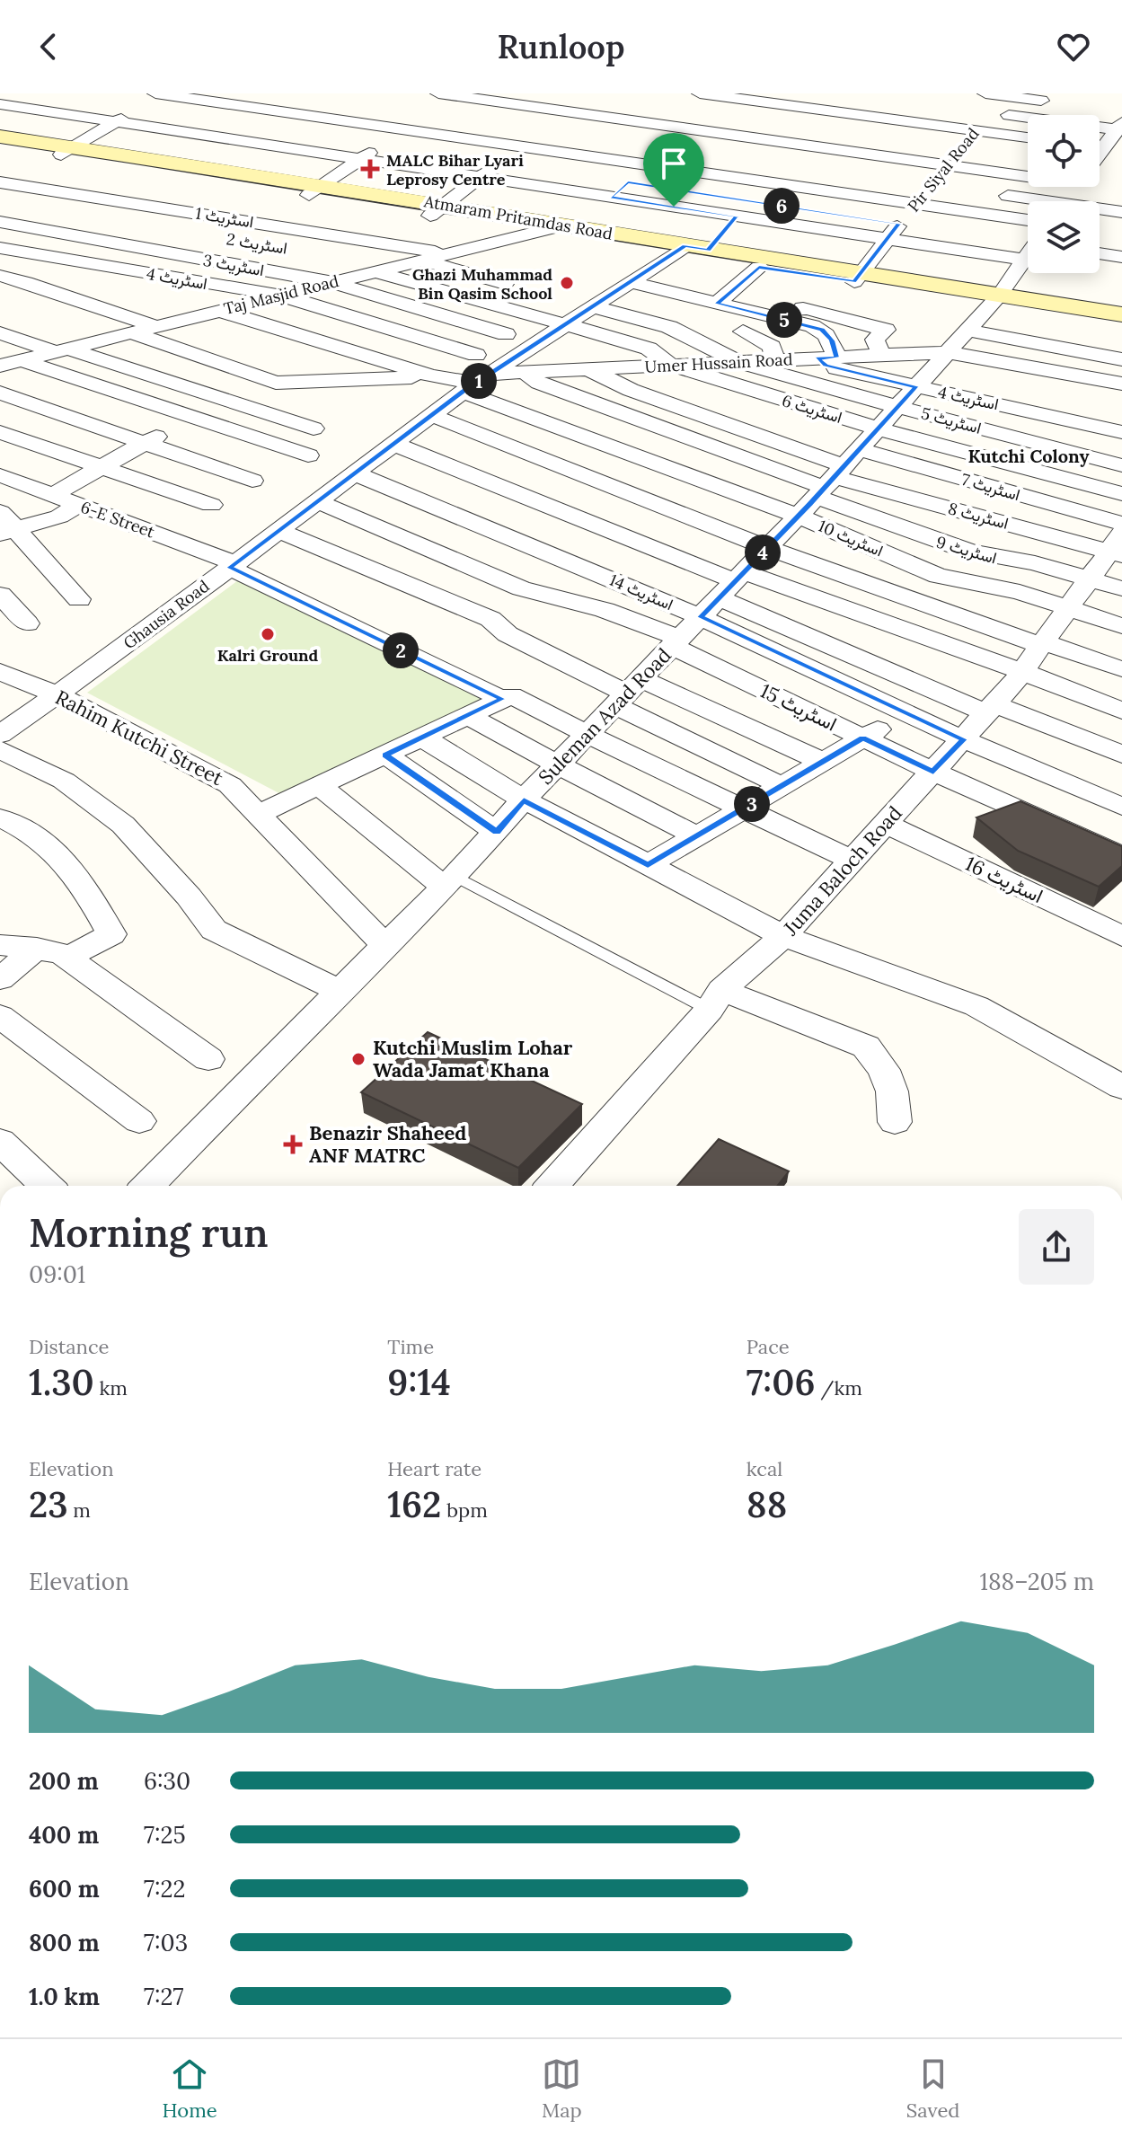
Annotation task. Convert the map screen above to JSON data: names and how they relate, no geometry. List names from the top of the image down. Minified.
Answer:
{"streets":{"main road":["Atmaram Pritamdas Road"],"street":["Pir Siyal Road","اسٹریٹ 1","اسٹریٹ 3","اسٹریٹ 4","Taj Masjid Road","Umer Hussain Road","اسٹریٹ 6","اسٹریٹ 5","اسٹریٹ 7","اسٹریٹ 8","6-E Street","اسٹریٹ 10","اسٹریٹ 9","اسٹریٹ 14","Ghausia Road","اسٹریٹ 15","Suleman Azad Road","Rahim Kutchi Street","Juma Baloch Road","اسٹریٹ 16"]},"crossings":[["Pir Siyal Road","Atmaram Pritamdas Road"],["اسٹریٹ 1","Taj Masjid Road"],["Atmaram Pritamdas Road","Taj Masjid Road"],["Atmaram Pritamdas Road","Ghausia Road"],["Atmaram Pritamdas Road","Suleman Azad Road"],["اسٹریٹ 3","Taj Masjid Road"],["اسٹریٹ 4","Taj Masjid Road"],["اسٹریٹ 4","Umer Hussain Road"],["اسٹریٹ 4","Suleman Azad Road"],["Umer Hussain Road","اسٹریٹ 6"],["Umer Hussain Road","اسٹریٹ 5"],["Umer Hussain Road","اسٹریٹ 10"],["Umer Hussain Road","Ghausia Road"],["Umer Hussain Road","Suleman Azad Road"],["اسٹریٹ 6","Suleman Azad Road"],["اسٹریٹ 5","Suleman Azad Road"],["اسٹریٹ 7","اسٹریٹ 8"],["اسٹریٹ 7","اسٹریٹ 10"],["اسٹریٹ 7","اسٹریٹ 9"],["اسٹریٹ 7","Suleman Azad Road"],["اسٹریٹ 8","اسٹریٹ 10"],["اسٹریٹ 8","اسٹریٹ 9"],["اسٹریٹ 8","Suleman Azad Road"],["اسٹریٹ 8","Juma Baloch Road"],["6-E Street","Ghausia Road"],["6-E Street","Suleman Azad Road"],["6-E Street","Juma Baloch Road"],["اسٹریٹ 10","اسٹریٹ 9"],["اسٹریٹ 10","Ghausia Road"],["اسٹریٹ 10","Suleman Azad Road"],["اسٹریٹ 10","Juma Baloch Road"],["اسٹریٹ 9","Suleman Azad Road"],["اسٹریٹ 9","Juma Baloch Road"],["اسٹریٹ 14","Ghausia Road"],["اسٹریٹ 14","Suleman Azad Road"],["اسٹریٹ 14","Juma Baloch Road"],["Ghausia Road","اسٹریٹ 15"],["Ghausia Road","Rahim Kutchi Street"],["اسٹریٹ 15","Suleman Azad Road"],["اسٹریٹ 15","Juma Baloch Road"],["Suleman Azad Road","Rahim Kutchi Street"],["Juma Baloch Road","اسٹریٹ 16"]],"districts":["Kutchi Colony"],"places":{"health":["MALC Bihar Lyari Leprosy Centre","Benazir Shaheed ANF MATRC"],"other":["Ghazi Muhammad Bin Qasim School","Kalri Ground","Kutchi Muslim Lohar Wada Jamat Khana"]},"page":{"header":"Runloop","pins":["6","5","1","4","2","3"],"heading":["Morning run","09:01"],"stats":[["Distance","1.30 km"],["Time","9:14"],["Pace","7:06 /km"],["Elevation","23 m"],["Heart rate","162 bpm"],["kcal","88"]],"chart":["Elevation","188–205 m"],"list":[{"name":"200 m","note":"6:30"},{"name":"400 m","note":"7:25"},{"name":"600 m","note":"7:22"},{"name":"800 m","note":"7:03"},{"name":"1.0 km","note":"7:27"}],"tabs":["Home","Map","Saved"]}}
